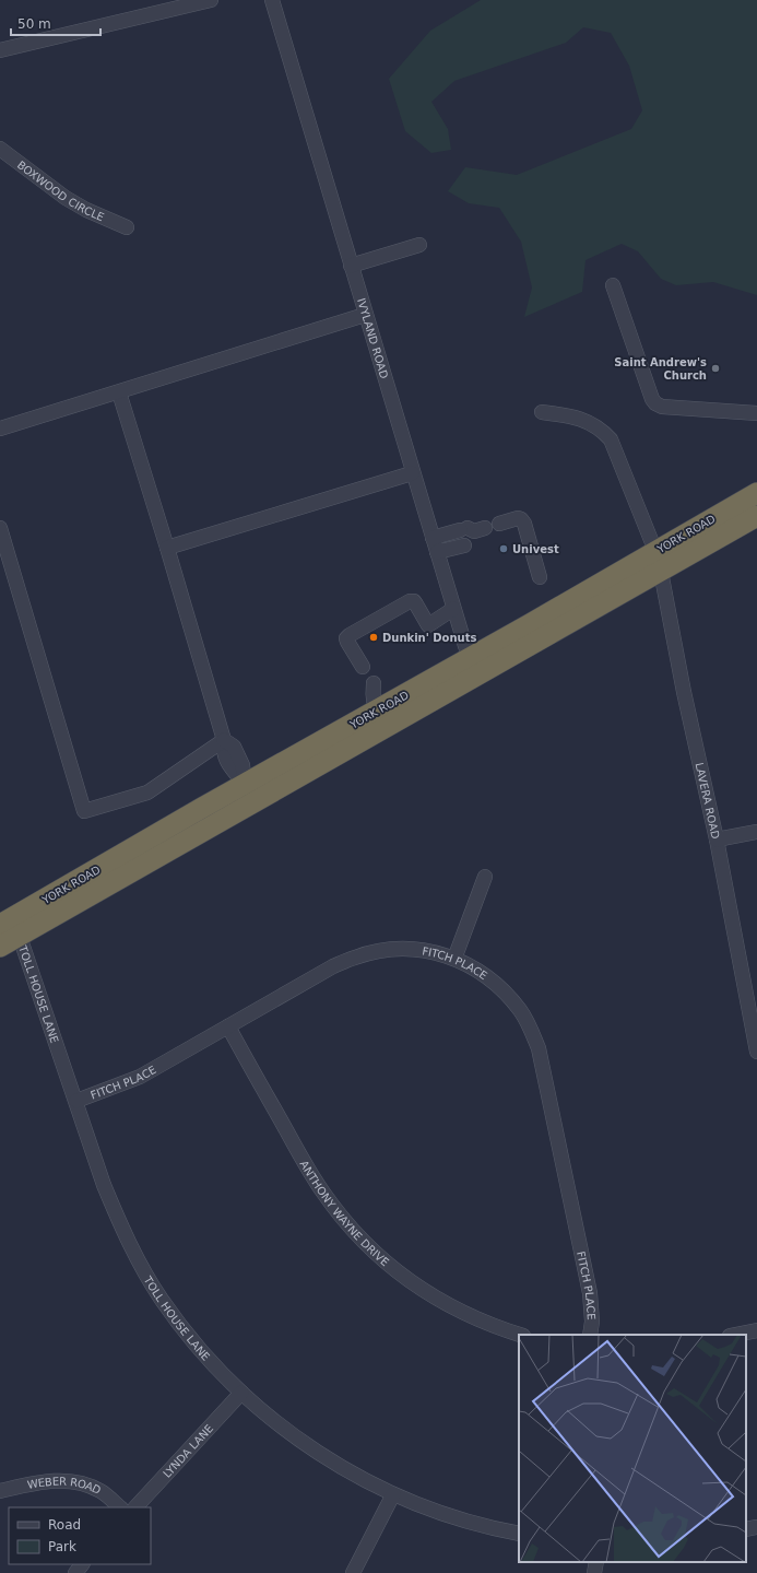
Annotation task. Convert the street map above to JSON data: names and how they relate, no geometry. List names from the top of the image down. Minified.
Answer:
{"streets":{"highway":["YORK ROAD"],"street":["BOXWOOD CIRCLE","IVYLAND ROAD","LAVERA ROAD","FITCH PLACE","TOLL HOUSE LANE","ANTHONY WAYNE DRIVE","LYNDA LANE","WEBER ROAD"]},"crossings":[["IVYLAND ROAD","YORK ROAD"],["YORK ROAD","LAVERA ROAD"],["YORK ROAD","TOLL HOUSE LANE"],["FITCH PLACE","TOLL HOUSE LANE"],["FITCH PLACE","ANTHONY WAYNE DRIVE"],["TOLL HOUSE LANE","LYNDA LANE"]],"places":["Saint Andrew's Church","Univest","Dunkin' Donuts"],"legend":["Road","Park"],"scale_bar":"50 m"}
